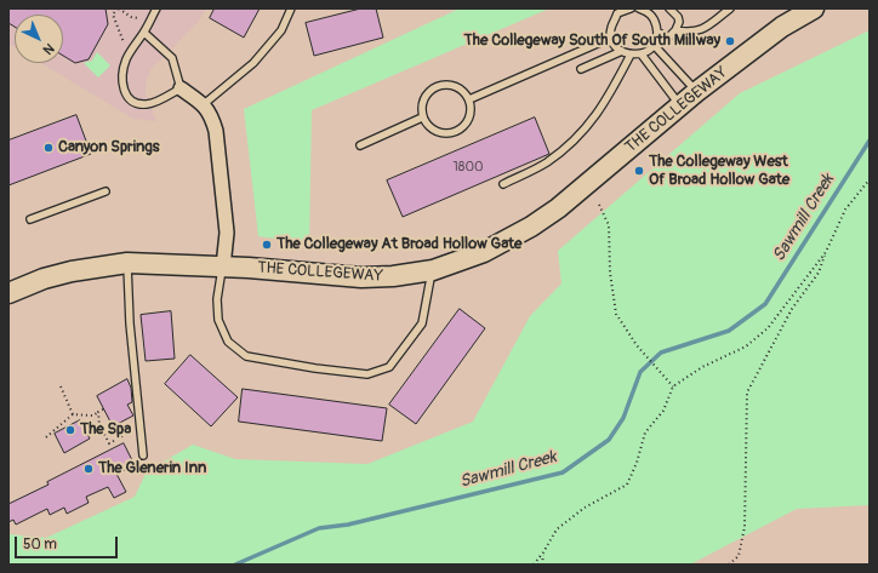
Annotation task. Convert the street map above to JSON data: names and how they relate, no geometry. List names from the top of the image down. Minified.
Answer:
{"streets":{"street":["THE COLLEGEWAY"]},"water":["Sawmill Creek"],"places":["The Collegeway South Of South Millway","Canyon Springs","The Collegeway West Of Broad Hollow Gate","The Collegeway At Broad Hollow Gate","The Spa","The Glenerin Inn"],"house_numbers":["1800"],"scale_bar":"50 m","north":"bottom right"}
